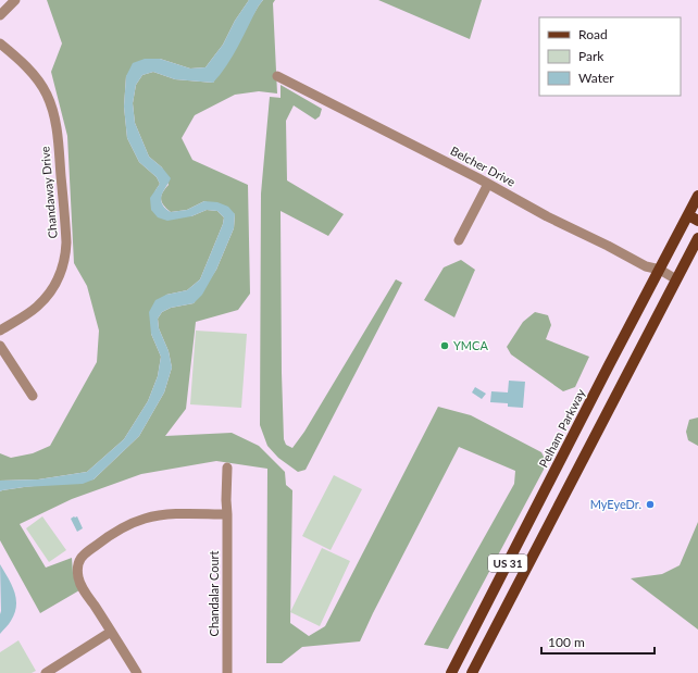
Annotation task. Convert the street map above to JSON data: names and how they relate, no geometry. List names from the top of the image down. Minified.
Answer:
{"streets":{"main road":["Pelham Parkway","US 31"],"street":["Belcher Drive","Chandaway Drive","Chandalar Court"]},"crossings":[["Belcher Drive","Pelham Parkway"],["Belcher Drive","US 31"]],"places":["YMCA","MyEyeDr."],"legend":["Road","Park","Water"],"scale_bar":"100 m"}
